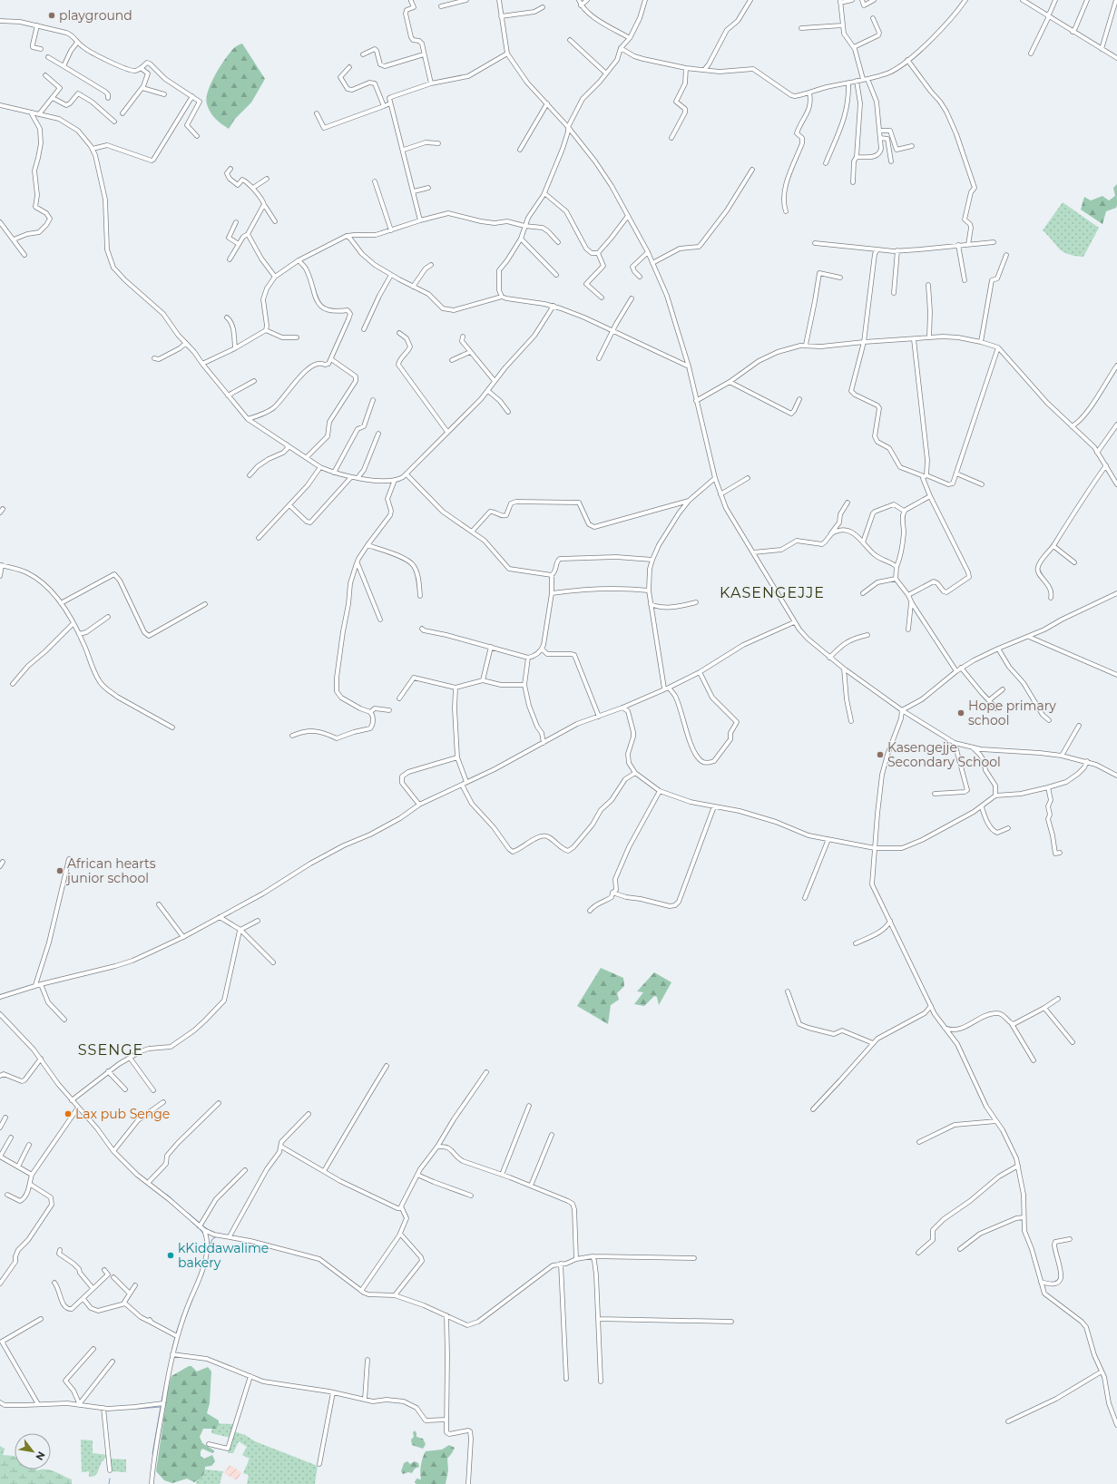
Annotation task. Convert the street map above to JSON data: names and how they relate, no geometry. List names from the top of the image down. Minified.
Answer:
{"districts":["KASENGEJJE","SSENGE"],"places":["playground","Hope primary school","Kasengejje Secondary School","African hearts junior school","Lax pub Senge","kKiddawalime bakery"],"north":"bottom right"}
